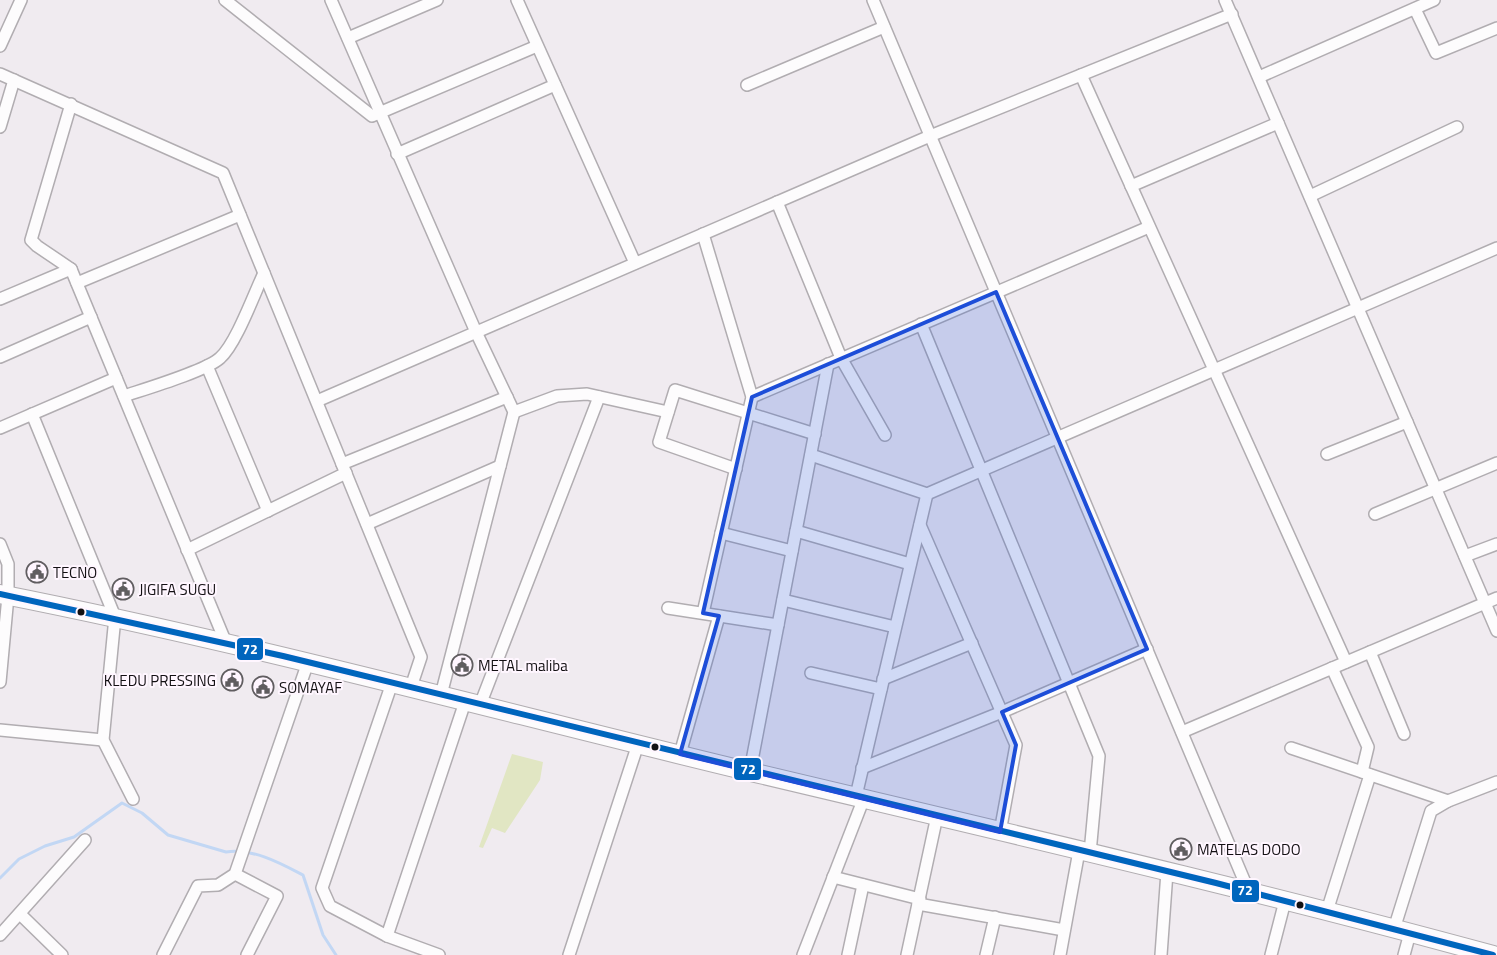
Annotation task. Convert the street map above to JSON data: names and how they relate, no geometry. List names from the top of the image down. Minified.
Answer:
{"places":{"public building":["TECNO","JIGIFA SUGU","METAL maliba","KLEDU PRESSING","SOMAYAF","MATELAS DODO"]},"lines":["transit line 72"]}
